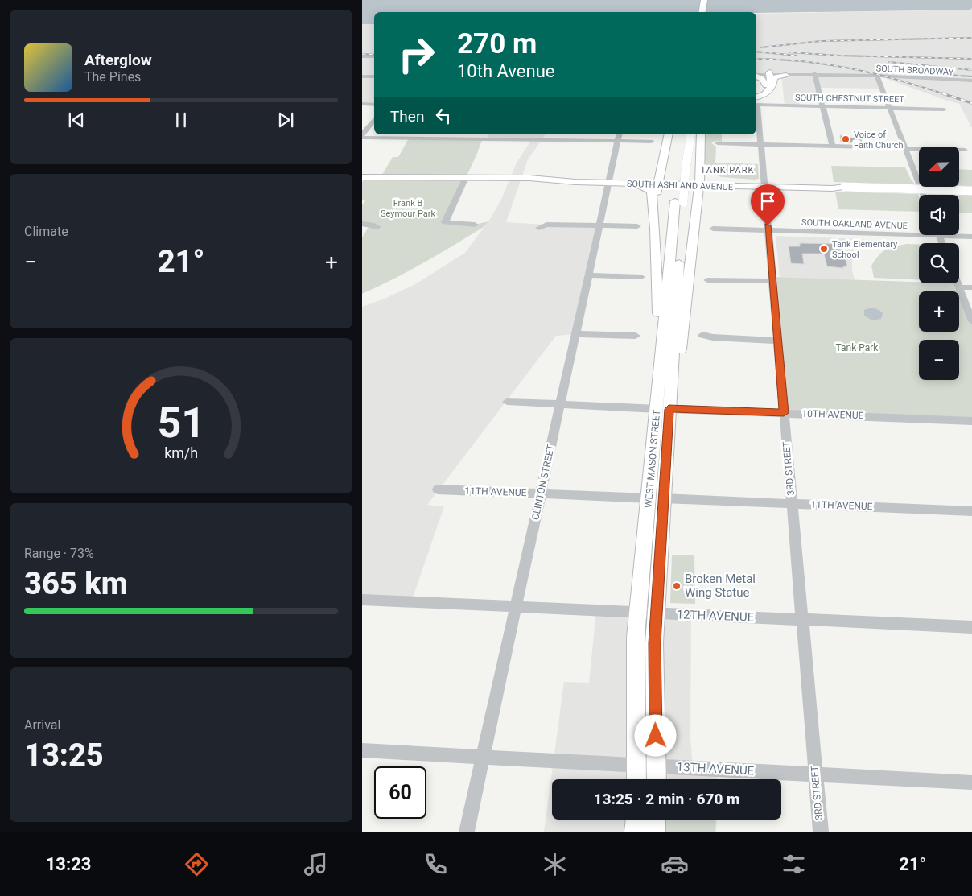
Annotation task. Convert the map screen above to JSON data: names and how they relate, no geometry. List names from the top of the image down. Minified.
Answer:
{"streets":{"main road":["SOUTH ASHLAND AVENUE","WEST MASON STREET"],"street":["SOUTH BROADWAY","SOUTH CHESTNUT STREET","SOUTH OAKLAND AVENUE","10TH AVENUE","3RD STREET","CLINTON STREET","11TH AVENUE","12TH AVENUE","13TH AVENUE"]},"crossings":[["SOUTH ASHLAND AVENUE","3RD STREET"],["SOUTH ASHLAND AVENUE","CLINTON STREET"],["SOUTH OAKLAND AVENUE","3RD STREET"],["10TH AVENUE","WEST MASON STREET"],["10TH AVENUE","3RD STREET"],["10TH AVENUE","CLINTON STREET"],["WEST MASON STREET","11TH AVENUE"],["WEST MASON STREET","12TH AVENUE"],["WEST MASON STREET","13TH AVENUE"],["3RD STREET","11TH AVENUE"],["3RD STREET","12TH AVENUE"],["3RD STREET","13TH AVENUE"],["CLINTON STREET","11TH AVENUE"],["CLINTON STREET","12TH AVENUE"],["CLINTON STREET","13TH AVENUE"]],"districts":["TANK PARK"],"parks":["Frank B Seymour Park","Tank Park"],"places":["Voice of Faith Church","Tank Elementary School","Broken Metal Wing Statue"],"north":"bottom left","page":{"turn":["270 m","10th Avenue"],"song":["Afterglow","The Pines"],"then":"Then","map_buttons":["+","−"],"tile":["Climate",["Range · 73%","365 km"],["Arrival","13:25"]],"heat":["−","21°","+"],"limit":"60","trip":"13:25 · 2 min · 670 m","tabs":["13:23","21°"],"gauge":["51","km/h"]}}
